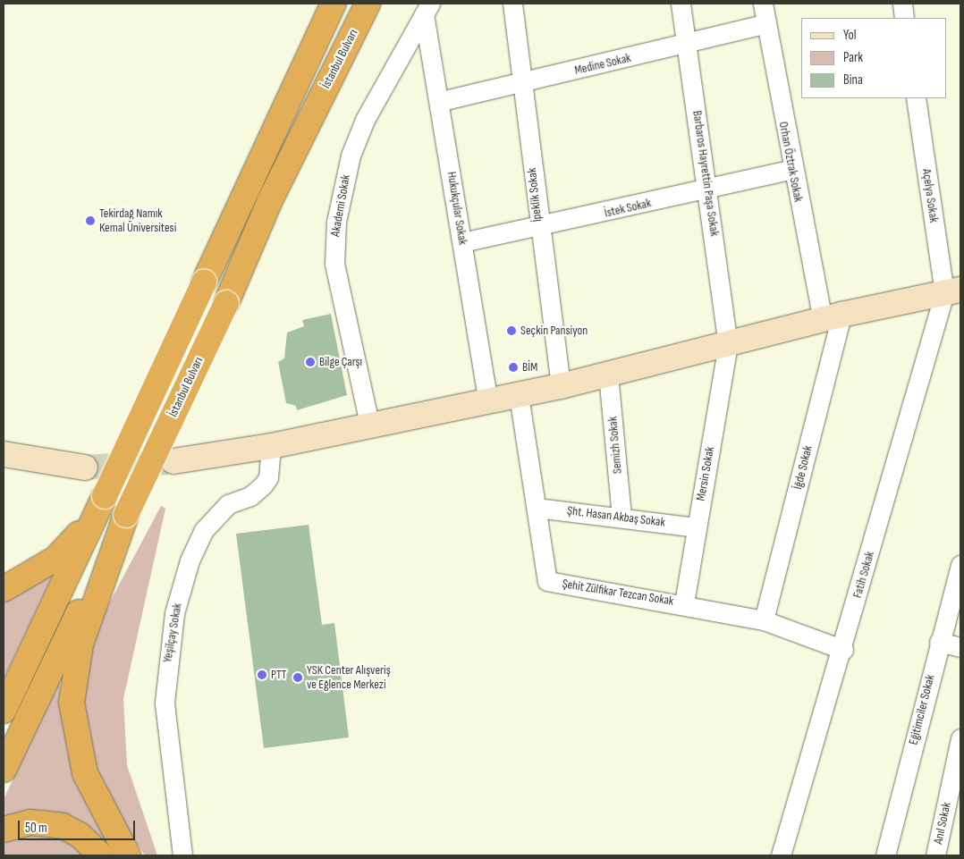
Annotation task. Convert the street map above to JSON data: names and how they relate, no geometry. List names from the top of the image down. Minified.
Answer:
{"streets":{"highway":["İstanbul Bulvarı"],"street":["Medine Sokak","Orhan Öztrak Sokak","Barbaros Hayrettin Paşa Sokak","İpeklik Sokak","Açelya Sokak","Akademi Sokak","Hukukçular Sokak","İstek Sokak","Semizh Sokak","İğde Sokak","Mersin Sokak","Şht. Hasan Akbaş Sokak","Fatih Sokak","Şehit Zülfikar Tezcan Sokak","Yeşilçay Sokak","Eğitimciler Sokak","Anıl Sokak"]},"crossings":[["Medine Sokak","Orhan Öztrak Sokak"],["Medine Sokak","Barbaros Hayrettin Paşa Sokak"],["Medine Sokak","İpeklik Sokak"],["Medine Sokak","Hukukçular Sokak"],["Orhan Öztrak Sokak","İstek Sokak"],["Orhan Öztrak Sokak","İğde Sokak"],["Barbaros Hayrettin Paşa Sokak","İstek Sokak"],["Barbaros Hayrettin Paşa Sokak","Mersin Sokak"],["İpeklik Sokak","İstek Sokak"],["Açelya Sokak","Fatih Sokak"],["Akademi Sokak","Hukukçular Sokak"],["Hukukçular Sokak","İstek Sokak"],["Semizh Sokak","Şht. Hasan Akbaş Sokak"],["İğde Sokak","Şehit Zülfikar Tezcan Sokak"],["Mersin Sokak","Şht. Hasan Akbaş Sokak"],["Mersin Sokak","Şehit Zülfikar Tezcan Sokak"],["Şht. Hasan Akbaş Sokak","Şehit Zülfikar Tezcan Sokak"],["Fatih Sokak","Şehit Zülfikar Tezcan Sokak"]],"places":["Tekirdağ Namık Kemal Üniversitesi","Seçkin Pansiyon","Bilge Çarşı","BİM","PTT","YSK Center Alışveriş ve Eğlence Merkezi"],"legend":["Yol","Park","Bina"],"scale_bar":"50 m"}
